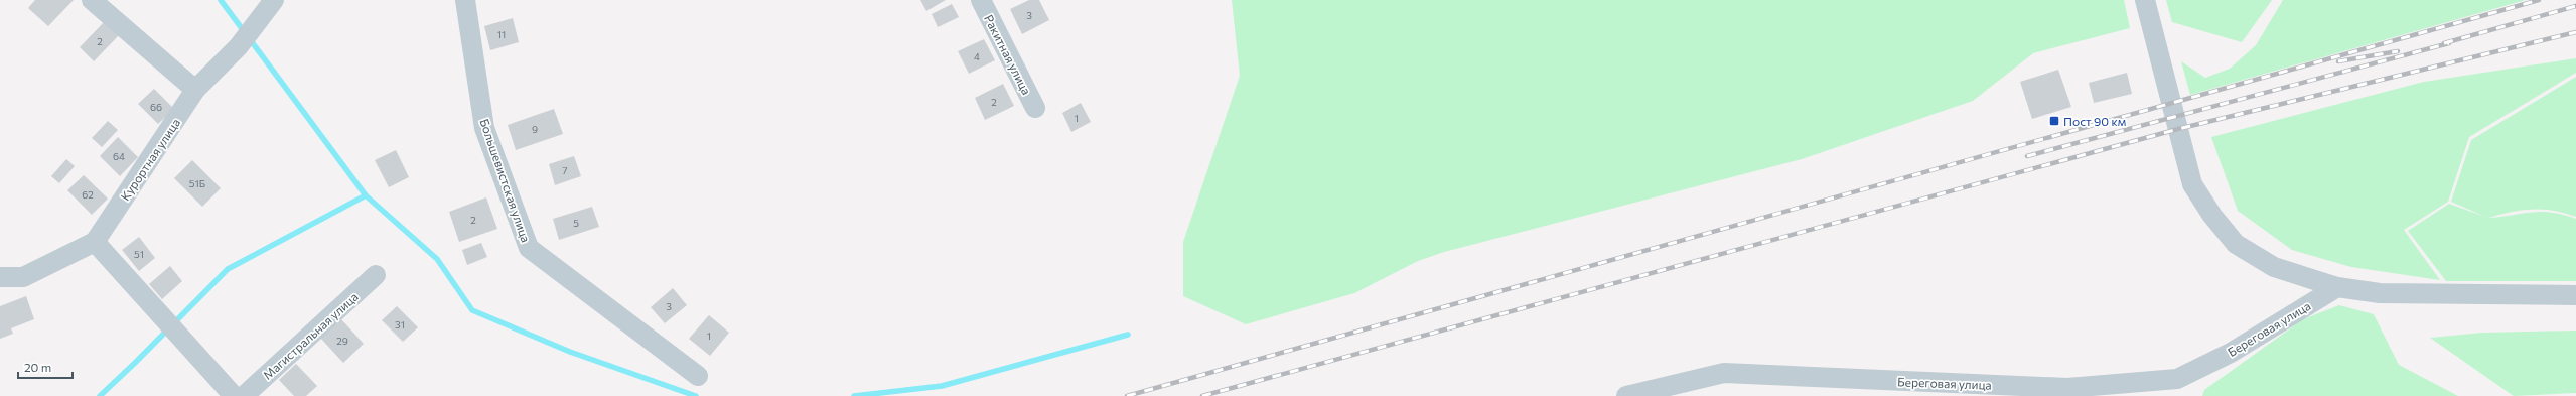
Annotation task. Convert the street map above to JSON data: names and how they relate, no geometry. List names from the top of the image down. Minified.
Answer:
{"streets":{"street":["Ракитная улица","Курортная улица","Большевистская улица","Береговая улица","Магистральная улица"]},"places":{"transit":["Пост 90 км"]},"house_numbers":["3","11","2","4","2","66","1","9","64","7","51Б","62","2","5","51","3","31","1","29"],"scale_bar":"20 m"}
